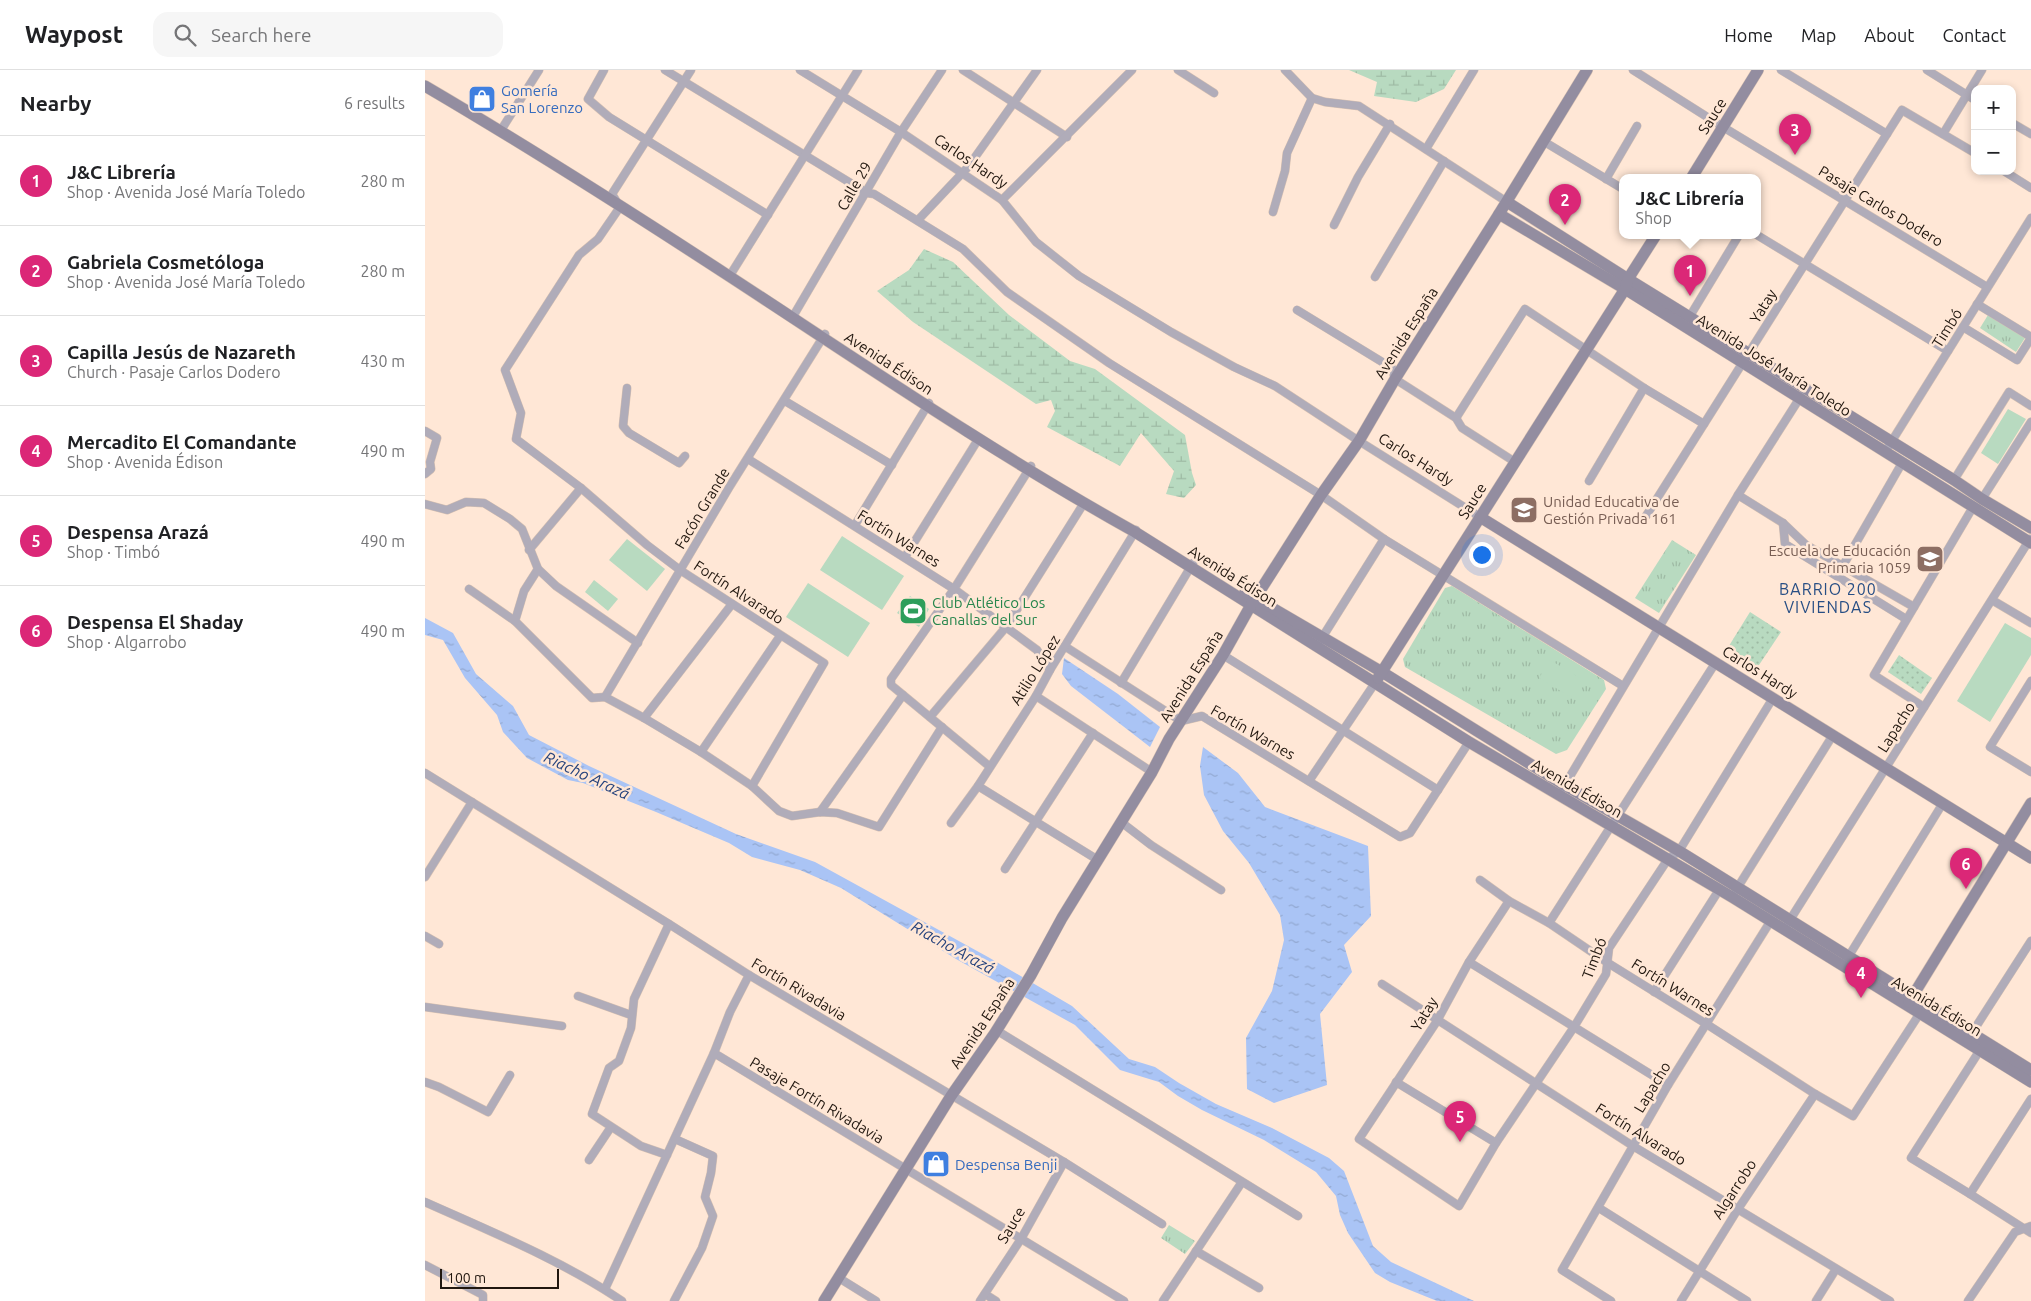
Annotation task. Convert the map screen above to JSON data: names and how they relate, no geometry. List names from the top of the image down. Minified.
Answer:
{"streets":{"main road":["Sauce","Carlos Hardy","Avenida España","Avenida Édison","Avenida José María Toledo"],"street":["Calle 29","Pasaje Carlos Dodero","Yatay","Timbó","Facón Grande","Fortín Warnes","Fortín Alvarado","Atilio López","Lapacho","Fortín Rivadavia","Pasaje Fortín Rivadavia","Algarrobo"]},"crossings":[["Sauce","Carlos Hardy"],["Sauce","Pasaje Carlos Dodero"],["Sauce","Avenida Édison"],["Sauce","Avenida José María Toledo"],["Sauce","Fortín Warnes"],["Sauce","Fortín Rivadavia"],["Sauce","Pasaje Fortín Rivadavia"],["Carlos Hardy","Calle 29"],["Carlos Hardy","Timbó"],["Carlos Hardy","Avenida España"],["Carlos Hardy","Lapacho"],["Calle 29","Avenida Édison"],["Pasaje Carlos Dodero","Yatay"],["Pasaje Carlos Dodero","Timbó"],["Yatay","Timbó"],["Yatay","Avenida José María Toledo"],["Yatay","Fortín Warnes"],["Yatay","Fortín Alvarado"],["Timbó","Avenida Édison"],["Timbó","Avenida José María Toledo"],["Timbó","Fortín Warnes"],["Timbó","Fortín Alvarado"],["Avenida España","Avenida Édison"],["Avenida España","Avenida José María Toledo"],["Avenida España","Fortín Warnes"],["Avenida España","Fortín Rivadavia"],["Avenida España","Pasaje Fortín Rivadavia"],["Avenida Édison","Facón Grande"],["Avenida Édison","Fortín Warnes"],["Avenida Édison","Fortín Alvarado"],["Avenida Édison","Atilio López"],["Avenida Édison","Lapacho"],["Avenida José María Toledo","Lapacho"],["Facón Grande","Fortín Warnes"],["Facón Grande","Fortín Alvarado"],["Fortín Warnes","Atilio López"],["Fortín Warnes","Lapacho"],["Fortín Warnes","Algarrobo"],["Fortín Alvarado","Lapacho"],["Fortín Alvarado","Algarrobo"]],"districts":["BARRIO 200 VIVIENDAS"],"water":["Riacho Arazá"],"places":{"shop":["Gomería San Lorenzo","Despensa Benji"],"school or university":["Unidad Educativa de Gestión Privada 161","Escuela de Educación Primaria 1059"],"sports":["Club Atlético Los Canallas del Sur"]},"scale_bar":"100 m","page":{"header":"Waypost","search":"Search here","nav":["Home","Map","About","Contact"],"heading":["Nearby","6 results"],"map_buttons":["+","−"],"pins":["3","2","1","6","4","5"],"list":[{"mark":"1","name":"J&C Librería","note":"Shop · Avenida José María Toledo","value":"280 m"},{"mark":"2","name":"Gabriela Cosmetóloga","note":"Shop · Avenida José María Toledo","value":"280 m"},{"mark":"3","name":"Capilla Jesús de Nazareth","note":"Church · Pasaje Carlos Dodero","value":"430 m"},{"mark":"4","name":"Mercadito El Comandante","note":"Shop · Avenida Édison","value":"490 m"},{"mark":"5","name":"Despensa Arazá","note":"Shop · Timbó","value":"490 m"},{"mark":"6","name":"Despensa El Shaday","note":"Shop · Algarrobo","value":"490 m"}],"popup":["J&C Librería","Shop"],"scale":"100 m"}}
